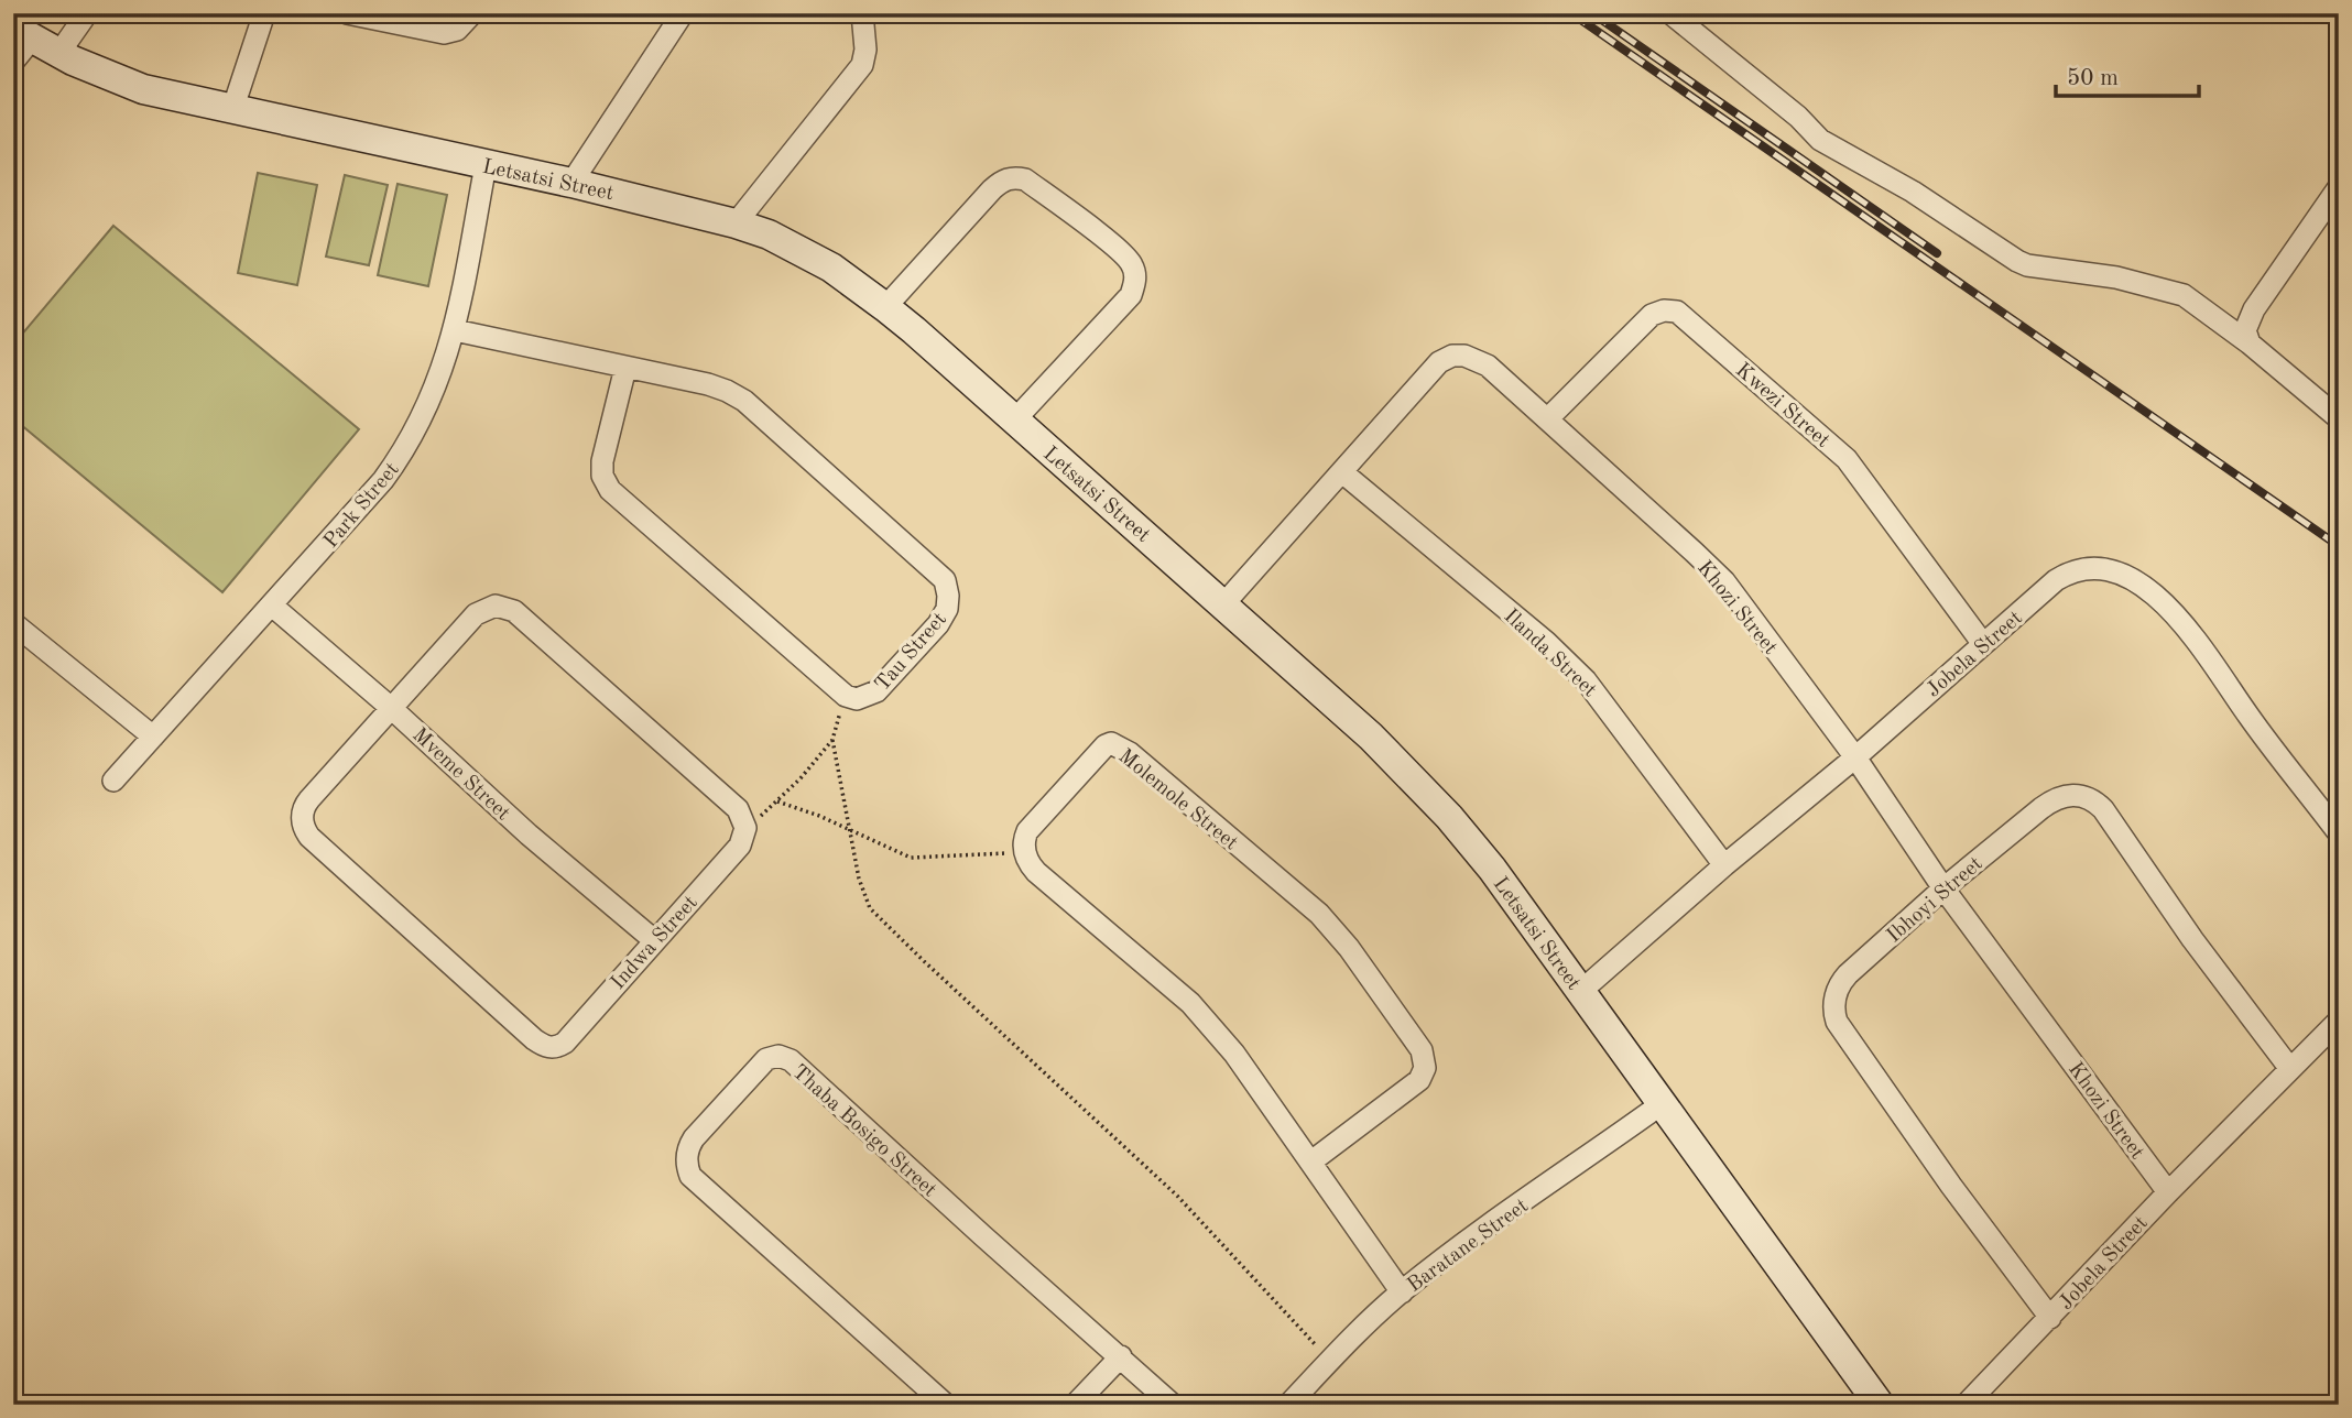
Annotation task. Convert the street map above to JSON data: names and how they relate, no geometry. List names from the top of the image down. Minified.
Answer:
{"streets":{"street":["Letsatsi Street","Kwezi Street","Park Street","Khozi Street","Tau Street","Ilanda Street","Jobela Street","Mveme Street","Molemole Street","Ibhoyi Street","Indwa Street","Thaba Bosigo Street","Baratane Street"]},"crossings":[["Letsatsi Street","Park Street"],["Letsatsi Street","Khozi Street"],["Letsatsi Street","Jobela Street"],["Letsatsi Street","Baratane Street"],["Kwezi Street","Khozi Street"],["Kwezi Street","Jobela Street"],["Park Street","Tau Street"],["Park Street","Mveme Street"],["Khozi Street","Ilanda Street"],["Khozi Street","Jobela Street"],["Khozi Street","Ibhoyi Street"],["Ilanda Street","Jobela Street"],["Jobela Street","Ibhoyi Street"],["Mveme Street","Indwa Street"]],"scale_bar":"50 m"}
